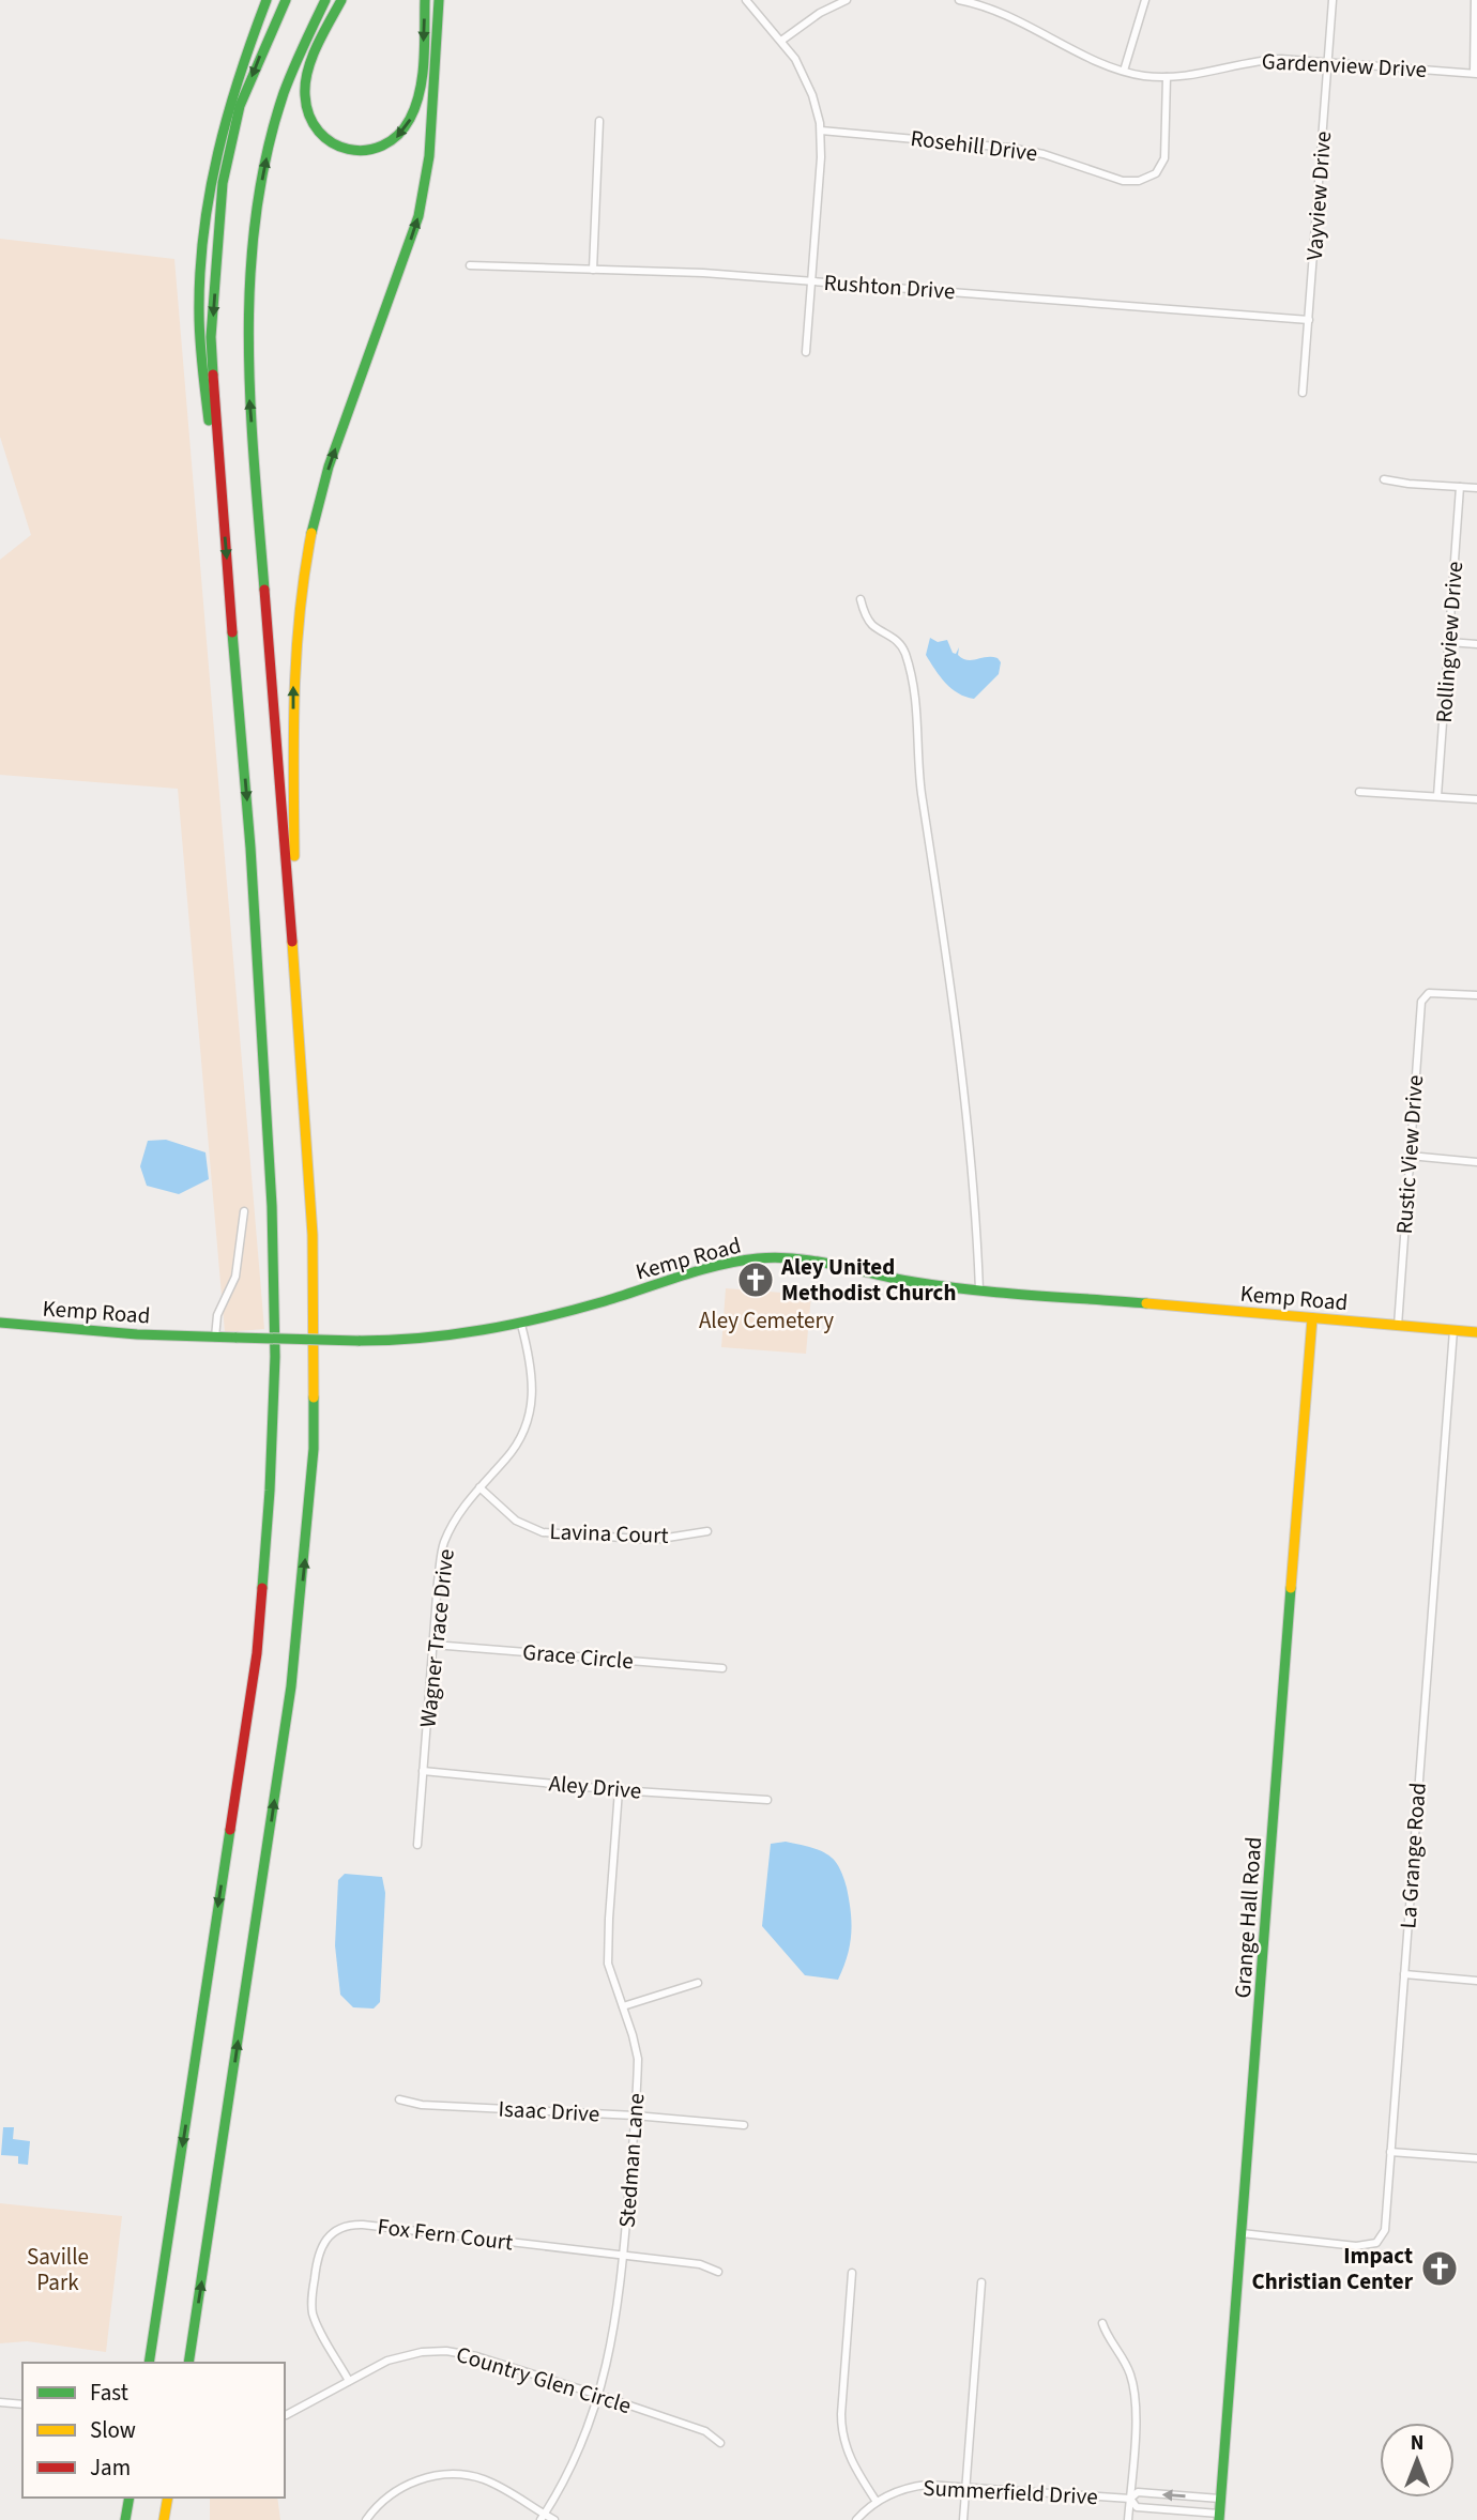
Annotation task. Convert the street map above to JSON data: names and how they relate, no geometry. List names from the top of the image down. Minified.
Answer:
{"streets":{"main road":["Kemp Road","Grange Hall Road"],"street":["Gardenview Drive","Rosehill Drive","Vayview Drive","Rushton Drive","Rollingview Drive","Rustic View Drive","Lavina Court","Wagner Trace Drive","Grace Circle","Aley Drive","La Grange Road","Isaac Drive","Stedman Lane","Fox Fern Court","Country Glen Circle","Summerfield Drive"]},"crossings":[["Gardenview Drive","Rosehill Drive"],["Gardenview Drive","Vayview Drive"],["Vayview Drive","Rushton Drive"],["Rustic View Drive","Kemp Road"],["Kemp Road","Wagner Trace Drive"],["Kemp Road","La Grange Road"],["Kemp Road","Grange Hall Road"],["Lavina Court","Wagner Trace Drive"],["Wagner Trace Drive","Grace Circle"],["Wagner Trace Drive","Aley Drive"],["Aley Drive","Stedman Lane"],["La Grange Road","Grange Hall Road"],["Grange Hall Road","Summerfield Drive"],["Isaac Drive","Stedman Lane"],["Stedman Lane","Fox Fern Court"],["Stedman Lane","Country Glen Circle"],["Fox Fern Court","Country Glen Circle"]],"parks":["Aley Cemetery","Saville Park"],"places":{"church":["Aley United Methodist Church","Impact Christian Center"]},"legend":["Fast","Slow","Jam"],"north":"top"}
